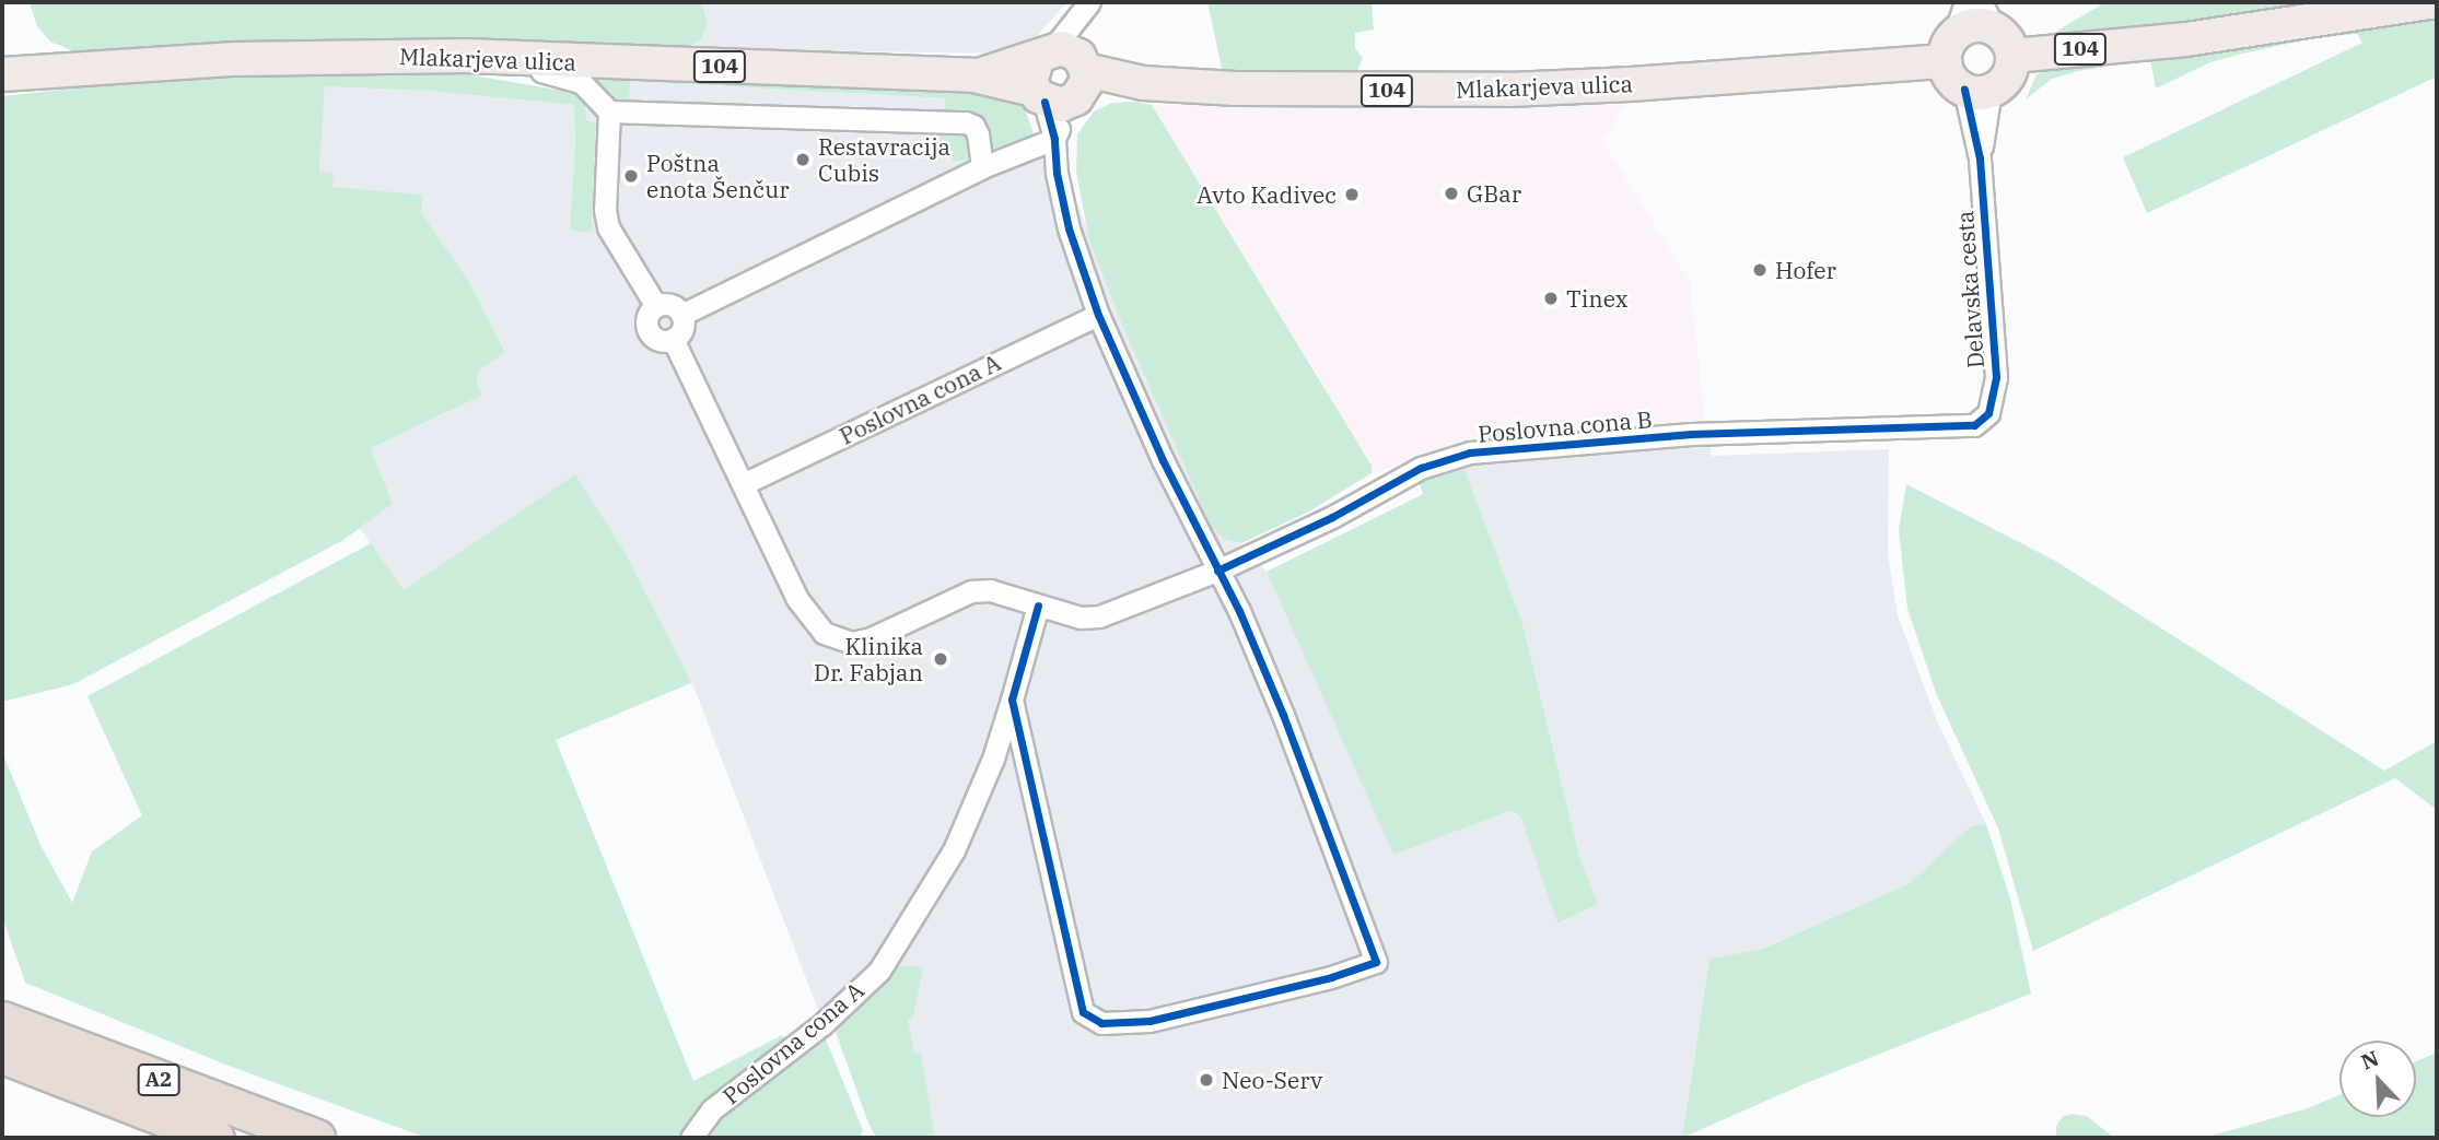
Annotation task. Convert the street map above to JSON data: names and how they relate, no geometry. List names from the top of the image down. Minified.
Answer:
{"streets":{"highway":["A2"],"main road":["104","Mlakarjeva ulica"],"street":["Delavska cesta","Poslovna cona A","Poslovna cona B"]},"crossings":[["104","Mlakarjeva ulica"],["104","Delavska cesta"],["Mlakarjeva ulica","Delavska cesta"],["Delavska cesta","Poslovna cona B"]],"places":["Restavracija Cubis","Poštna enota Šenčur","GBar","Avto Kadivec","Hofer","Tinex","Klinika Dr. Fabjan","Neo-Serv"],"north":"top left"}
